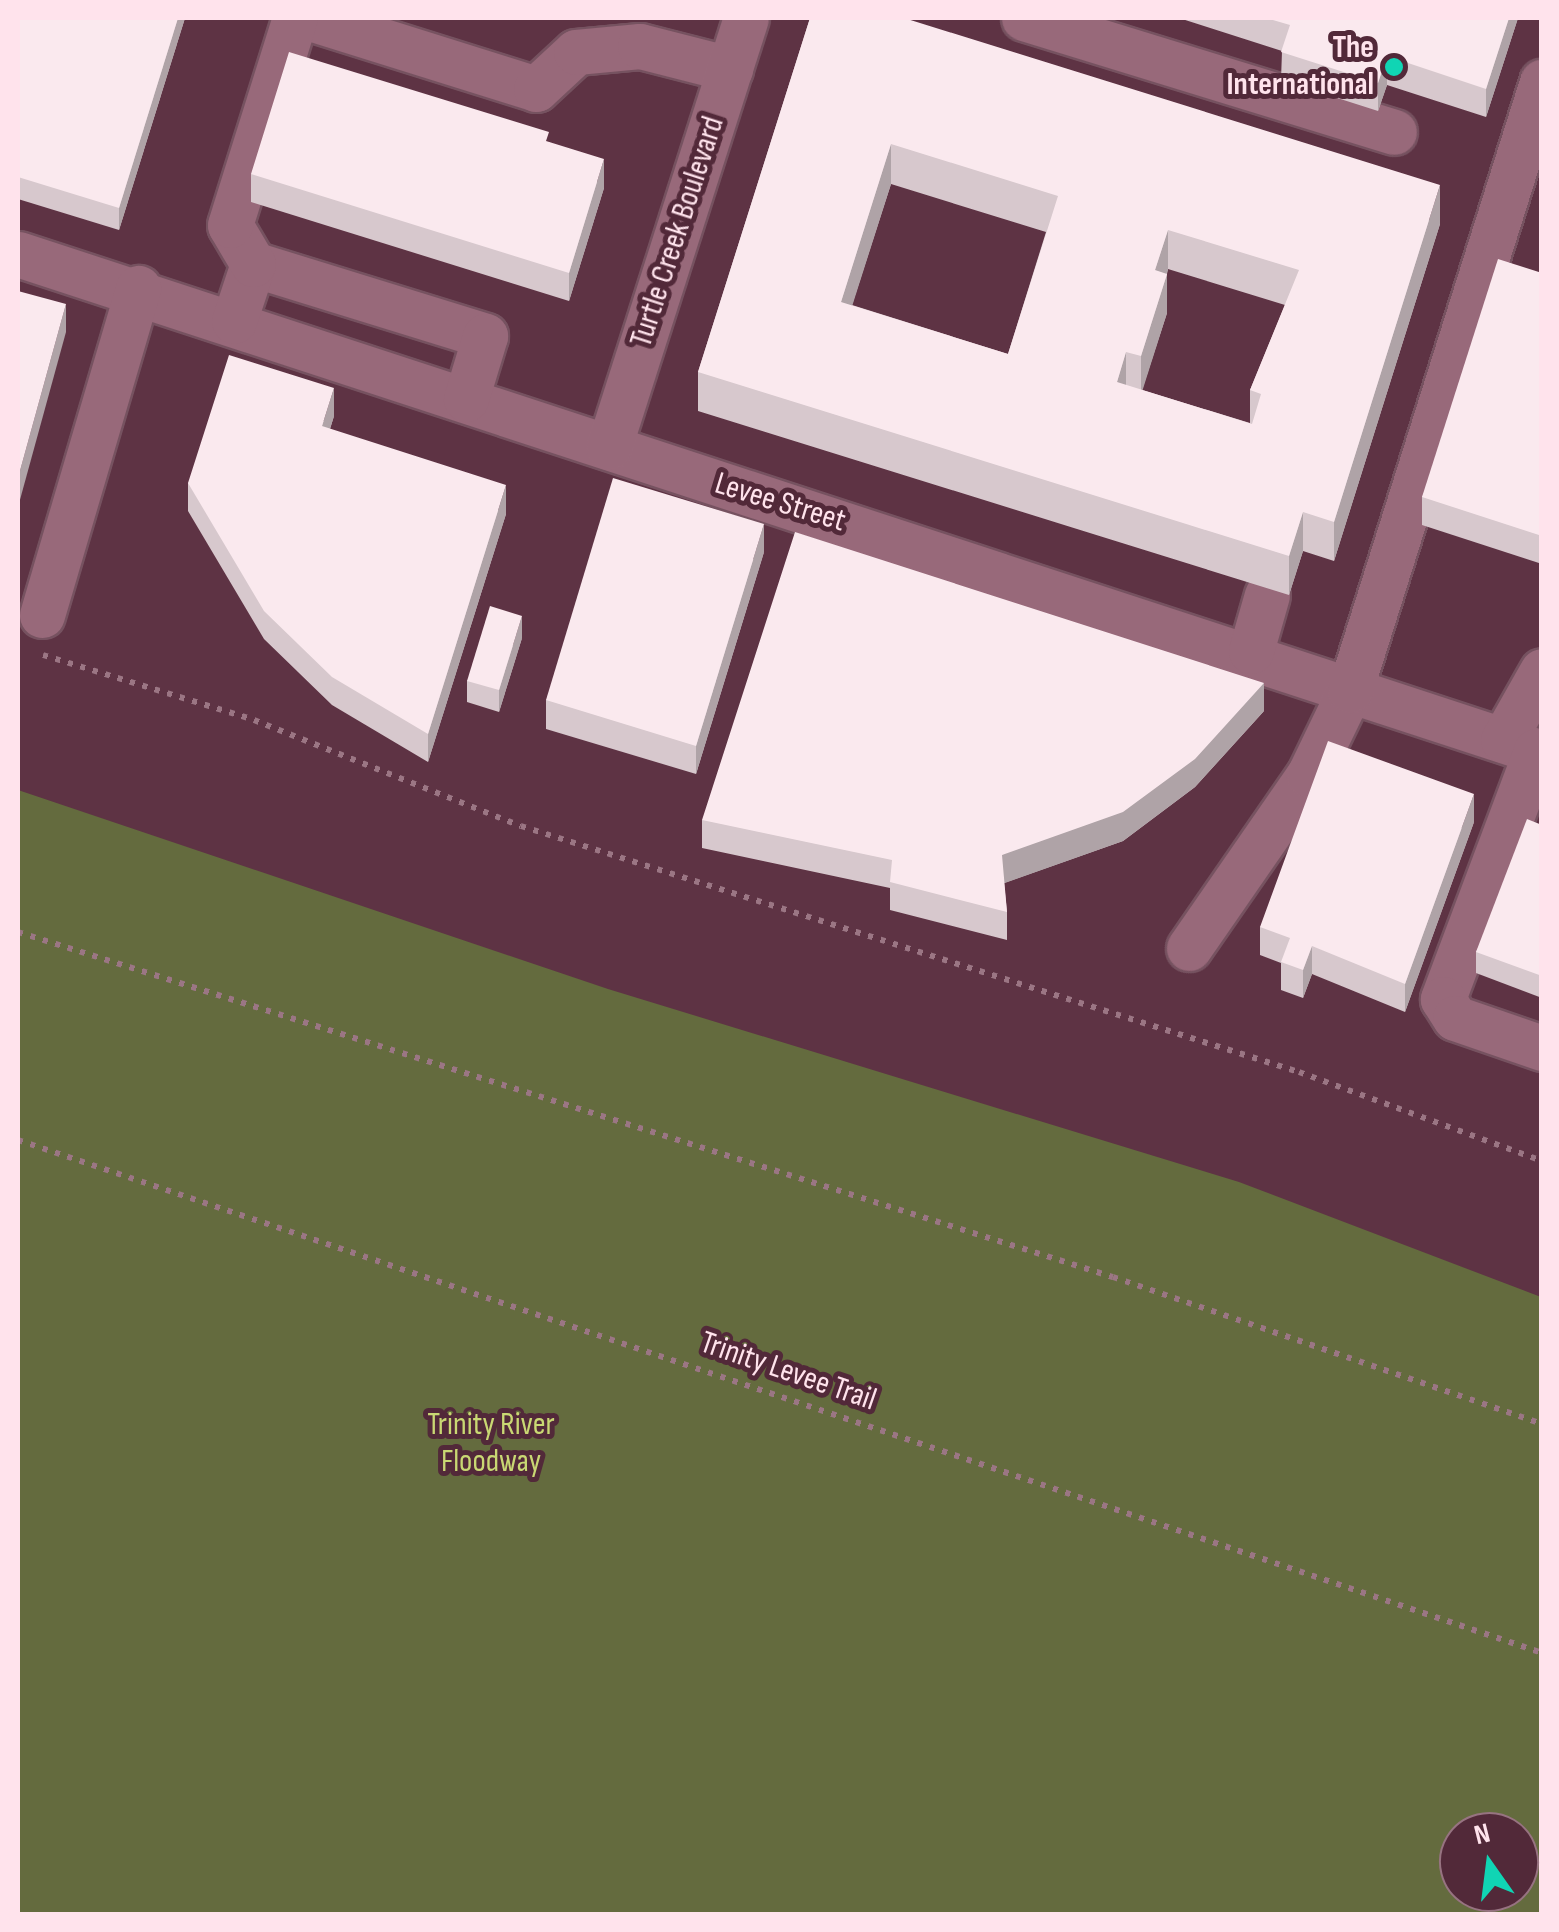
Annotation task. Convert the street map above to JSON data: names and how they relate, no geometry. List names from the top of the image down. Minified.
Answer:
{"streets":{"street":["Turtle Creek Boulevard","Levee Street"],"path":["Trinity Levee Trail"]},"crossings":[["Turtle Creek Boulevard","Levee Street"]],"parks":["Trinity River Floodway"],"places":["The International"],"north":"top"}
